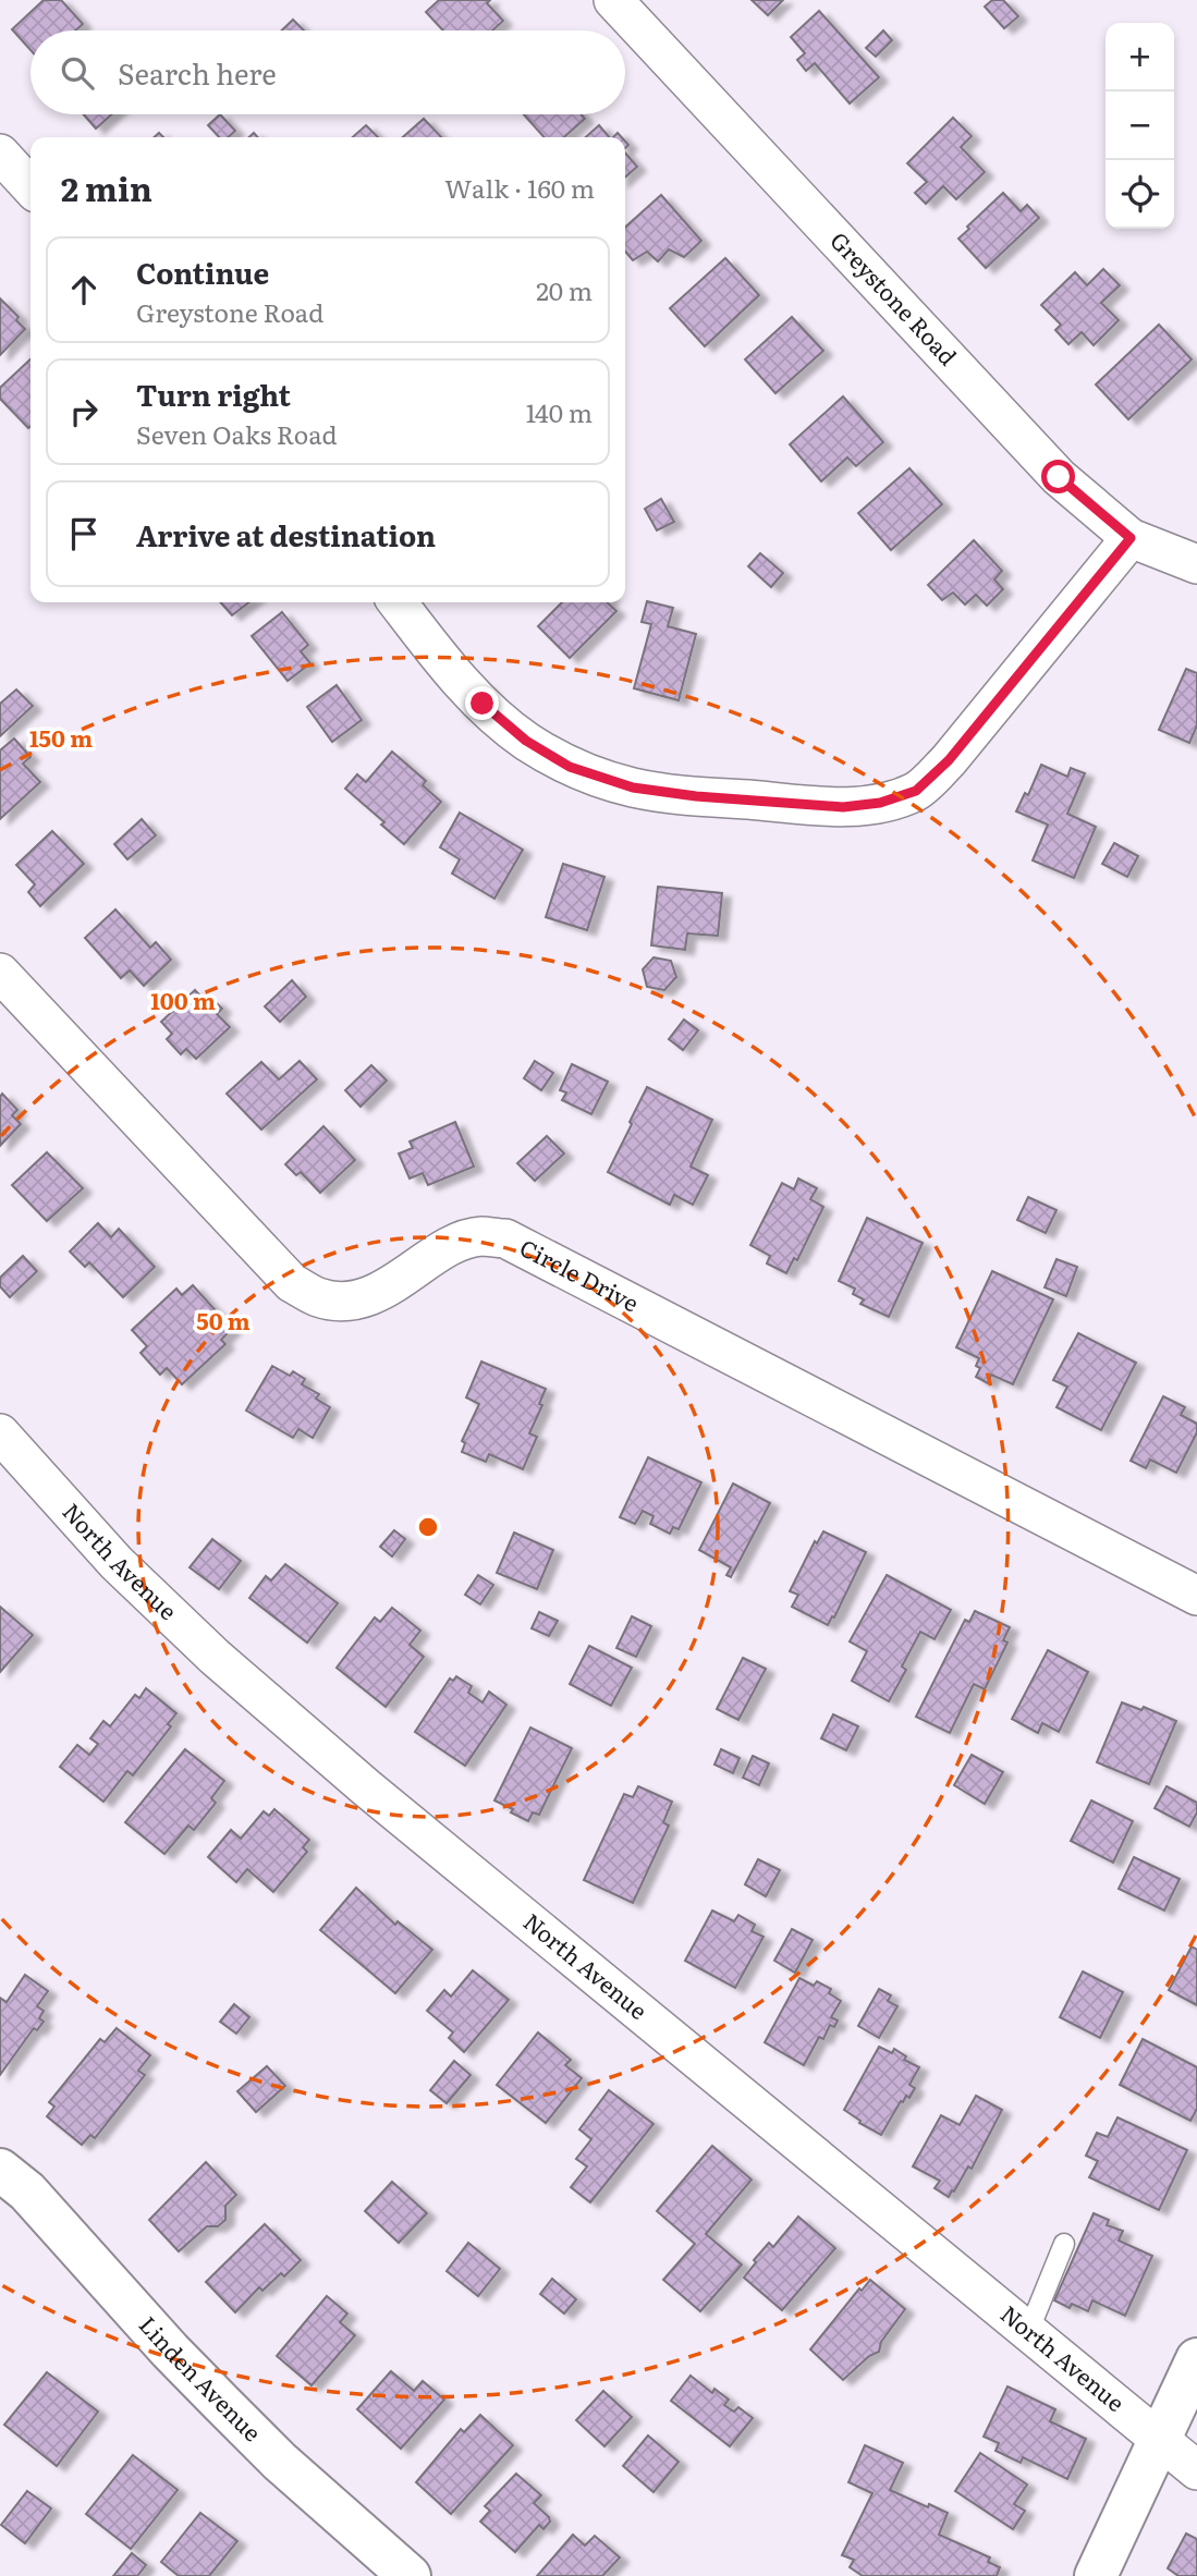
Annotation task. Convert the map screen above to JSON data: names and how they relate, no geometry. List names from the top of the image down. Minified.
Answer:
{"streets":{"street":["Greystone Road","Circle Drive","North Avenue","Linden Avenue"]},"page":{"map_buttons":["+","−"],"search":"Search here","heading":["2 min","Walk · 160 m"],"list":[["Continue","Greystone Road","20 m"],["Turn right","Seven Oaks Road","140 m"],"Arrive at destination"]},"rings":["150 m","100 m","50 m"]}
